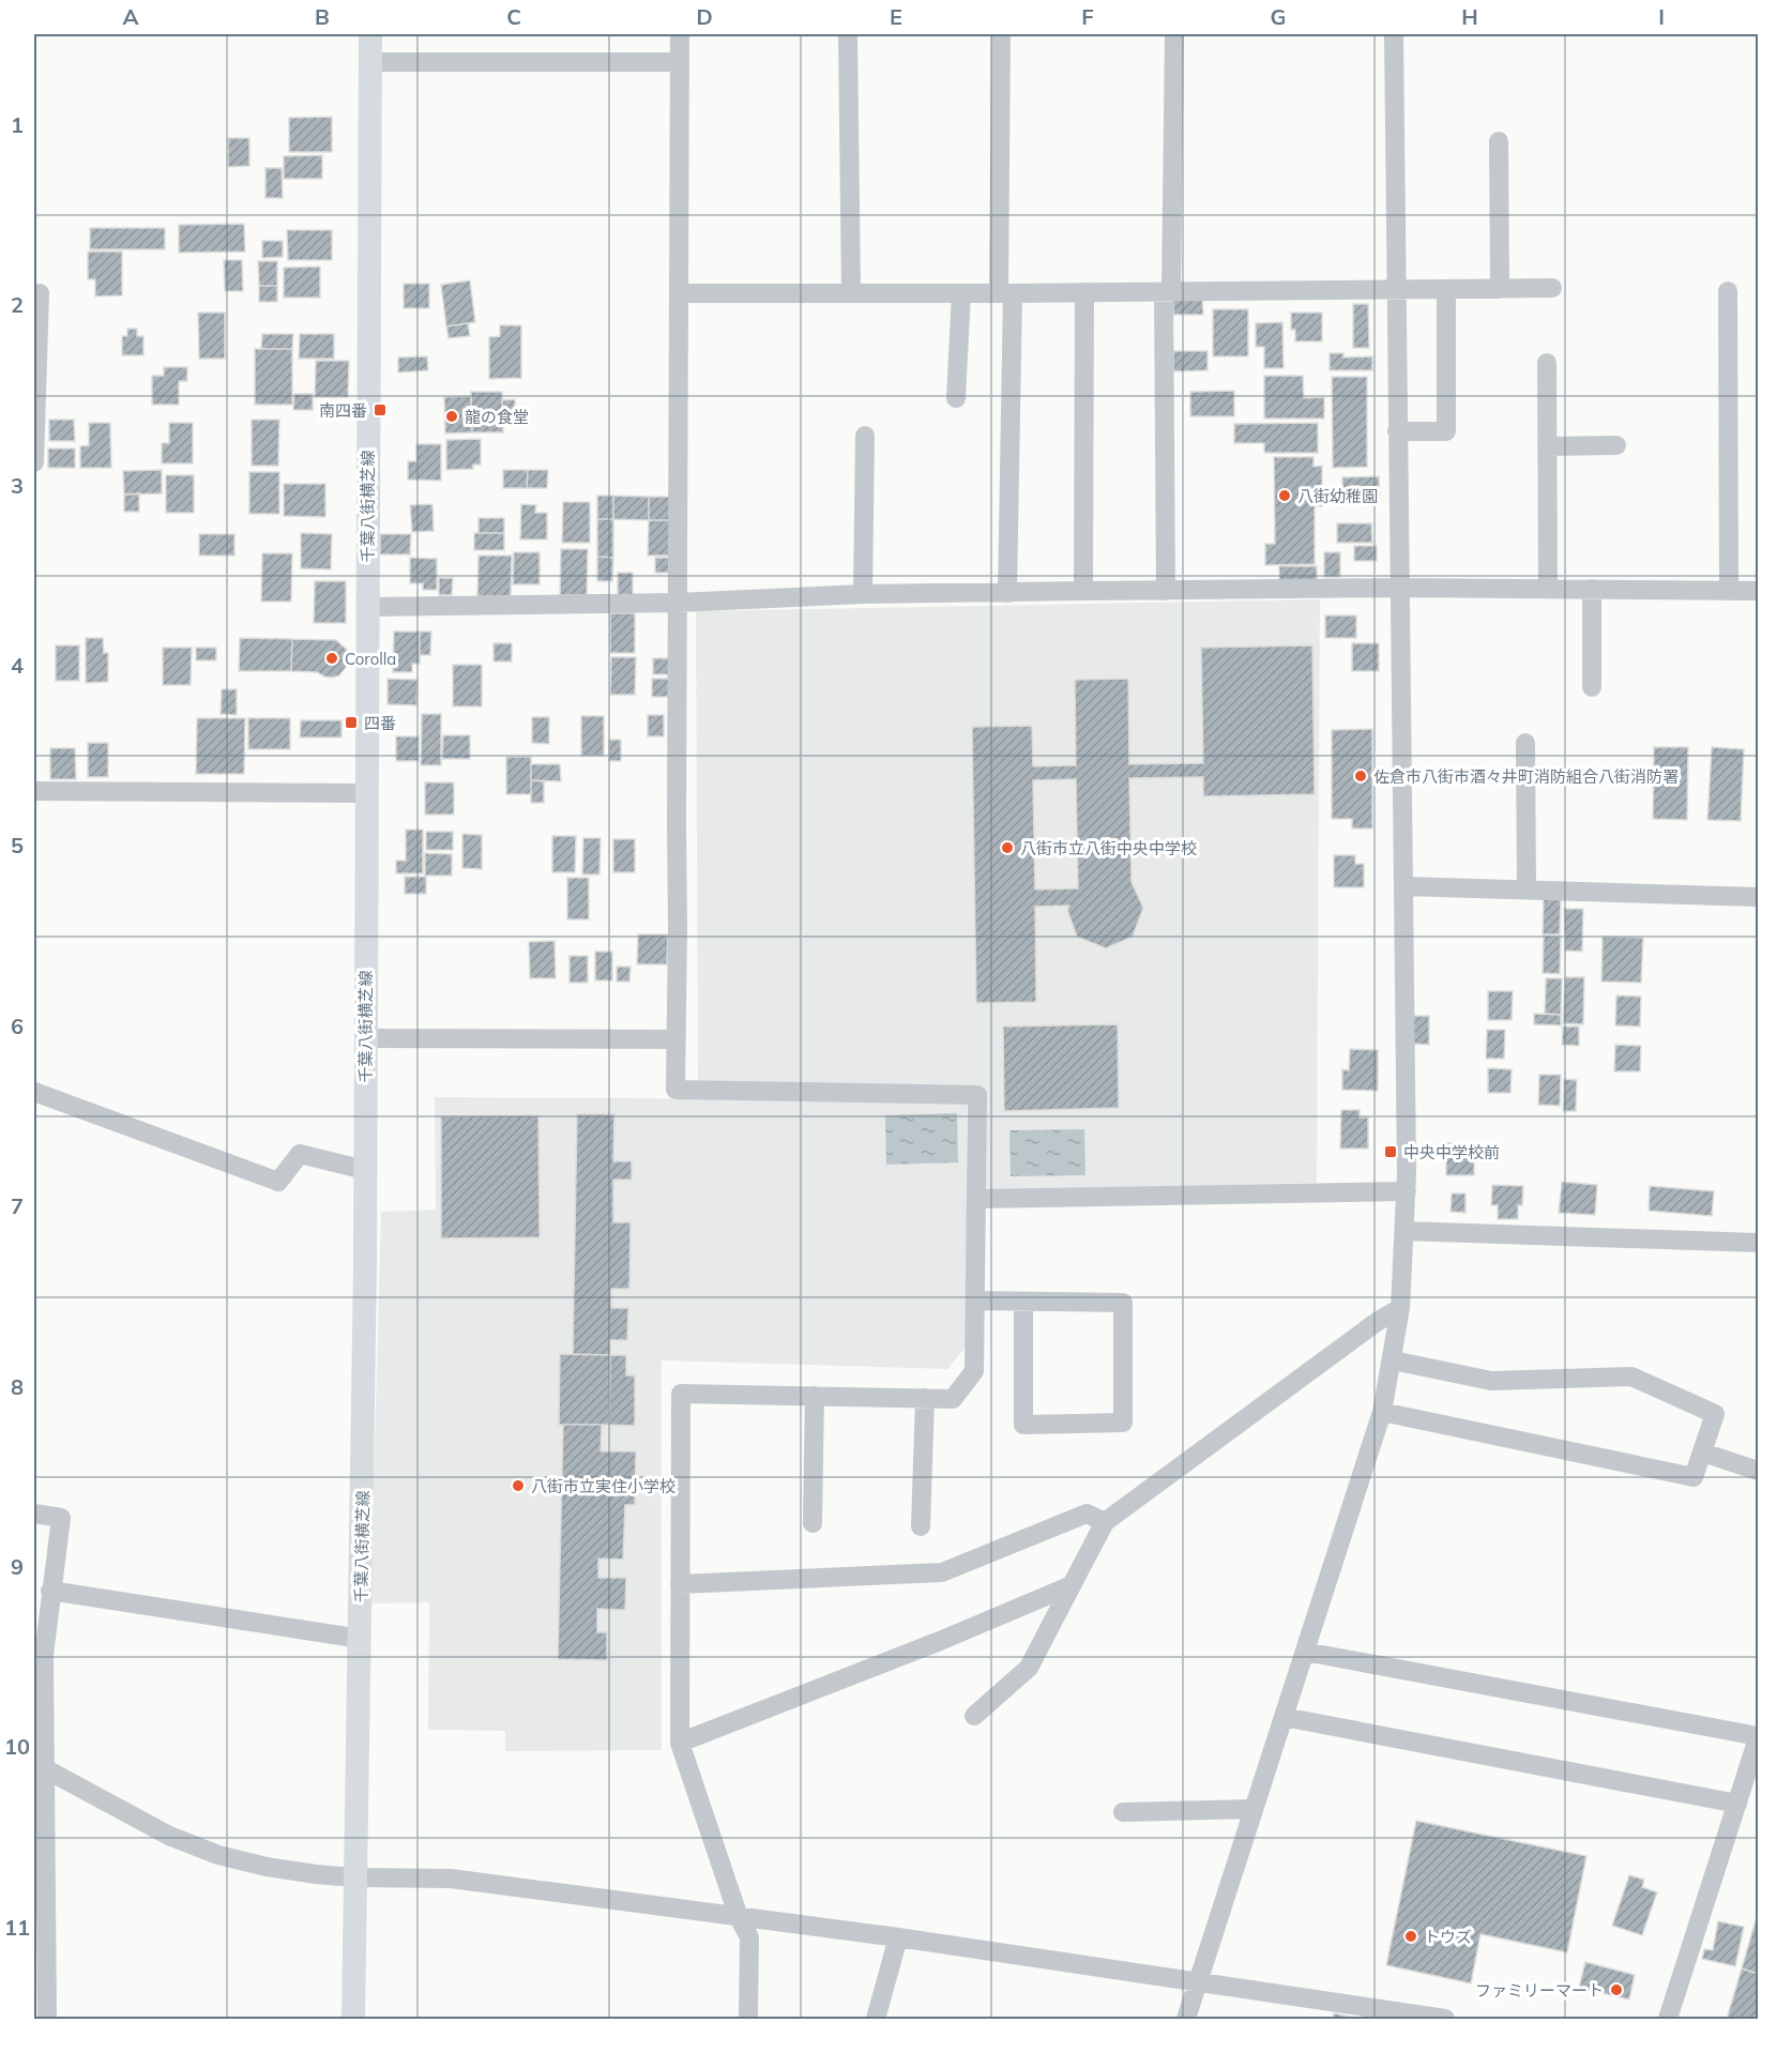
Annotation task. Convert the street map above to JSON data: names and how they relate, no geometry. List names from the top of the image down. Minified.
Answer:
{"streets":{"main road":["千葉八街横芝線"]},"places":{"transit":["南四番","四番","中央中学校前"],"other":["龍の食堂","八街幼稚園","Corolla","佐倉市八街市酒々井町消防組合八街消防署","八街市立八街中央中学校","八街市立実住小学校","トウズ","ファミリーマート"]},"grid":{"columns":["A","B","C","D","E","F","G","H","I"],"rows":["1","2","3","4","5","6","7","8","9","10","11"]}}
